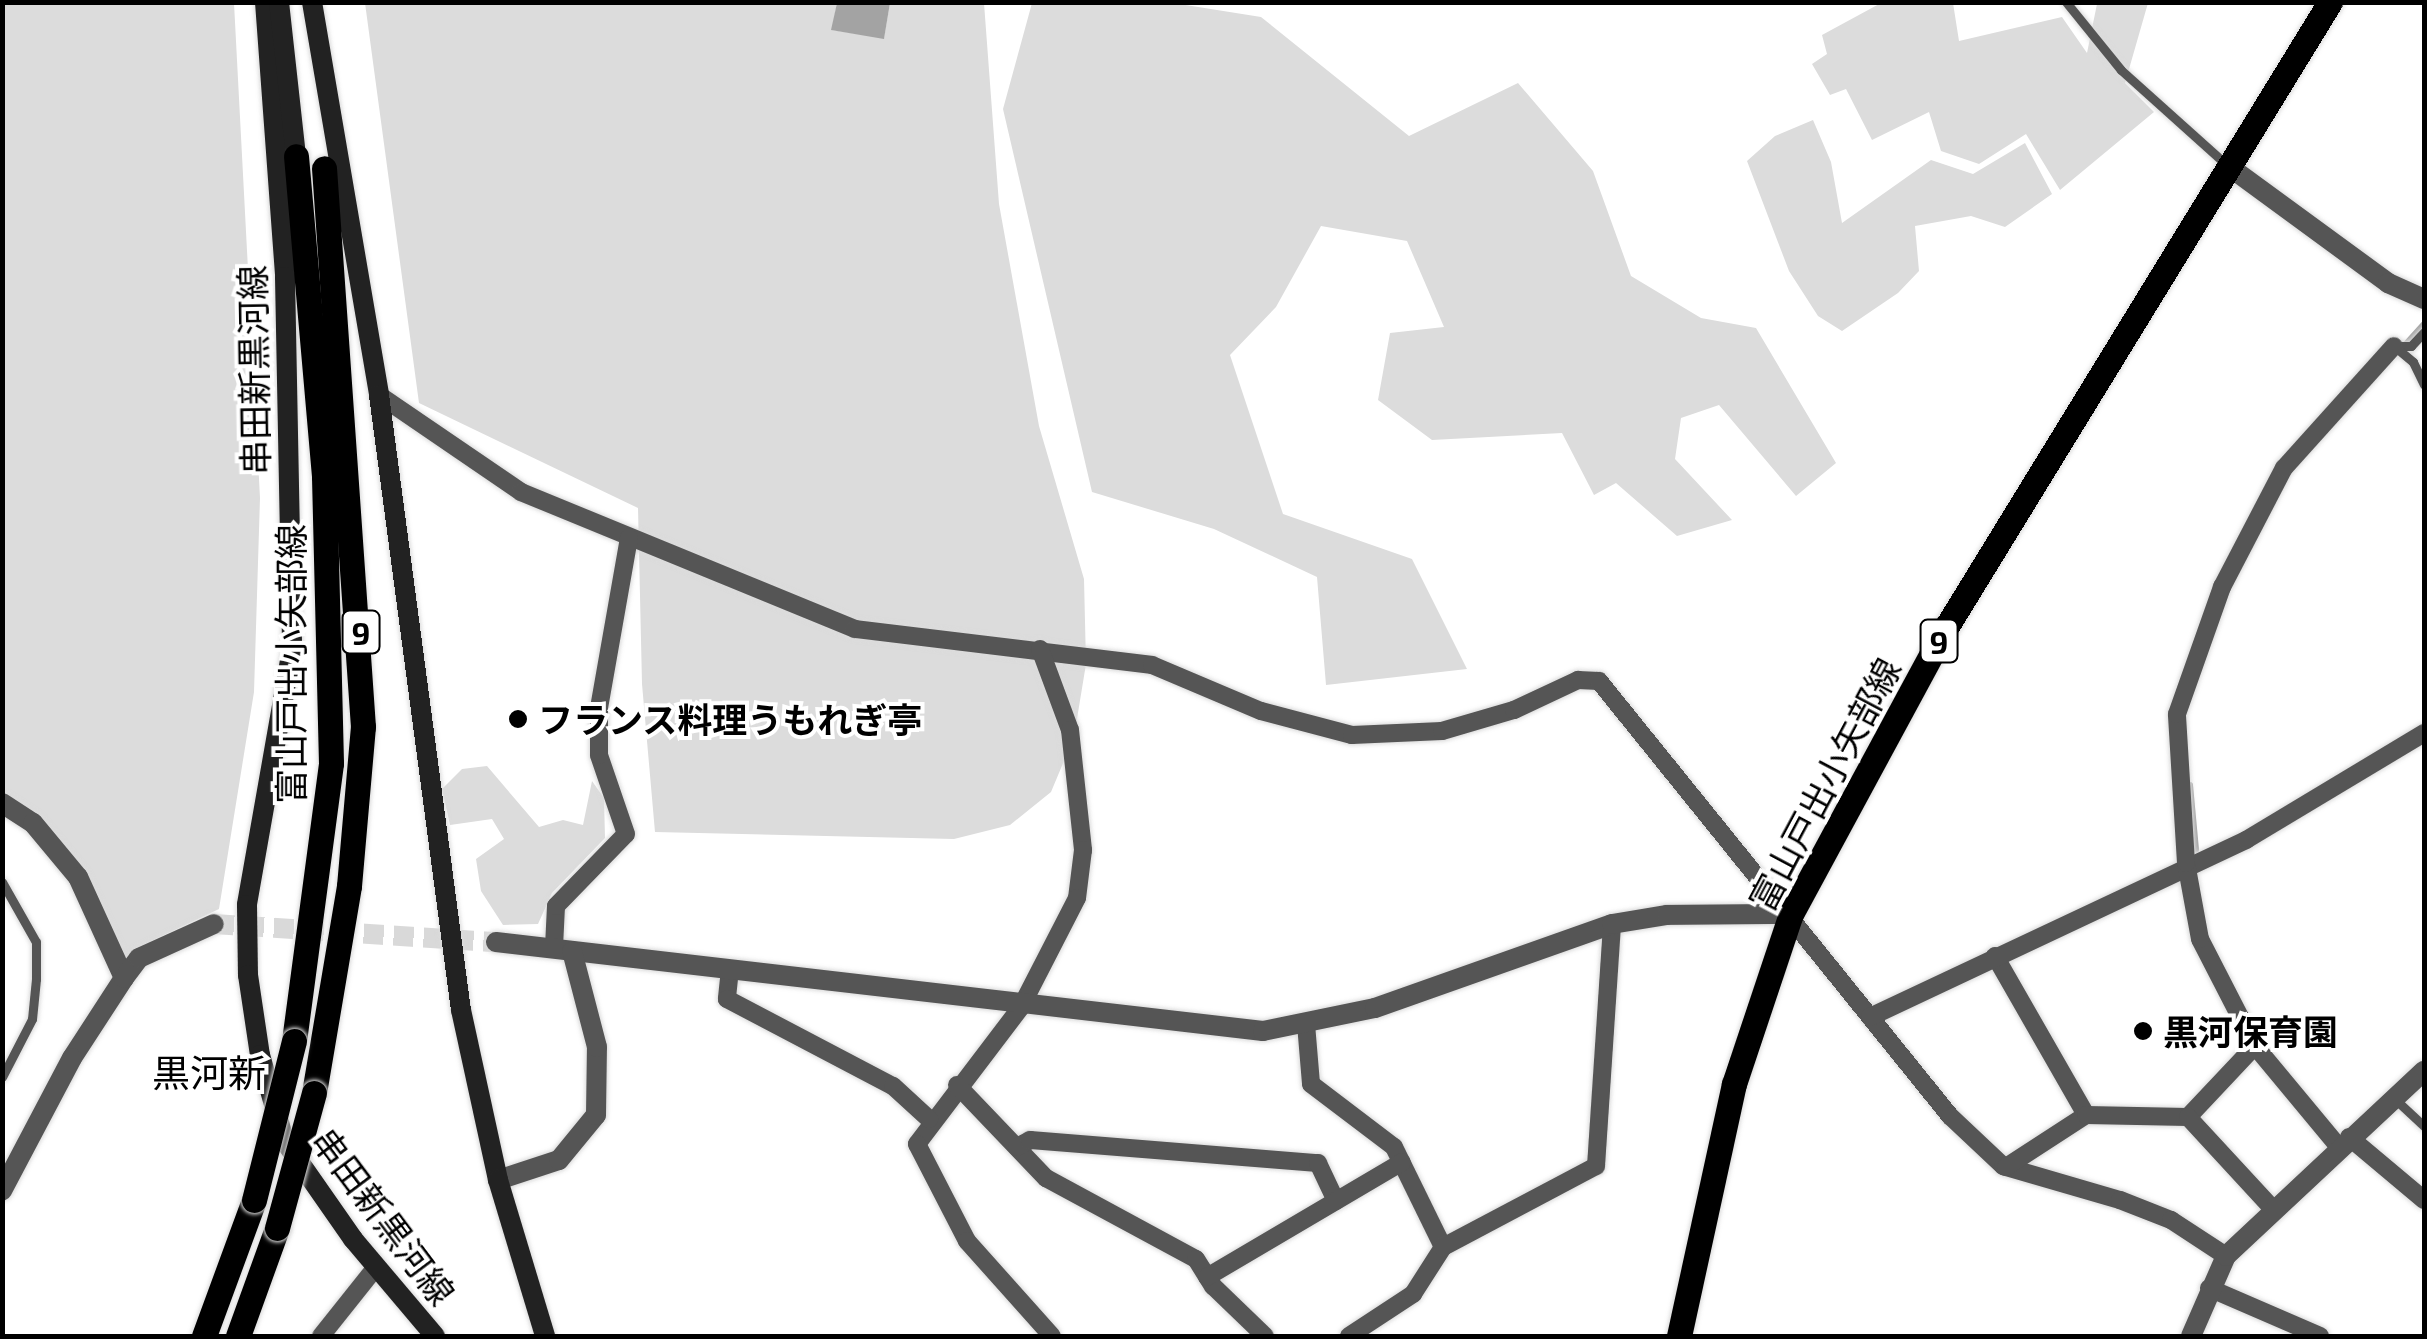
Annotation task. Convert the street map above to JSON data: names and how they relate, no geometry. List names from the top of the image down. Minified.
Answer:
{"streets":{"main road":["串田新黒河線","9","富山戸出小矢部線"]},"districts":["黒河新"],"places":["フランス料理うもれぎ亭","黒河保育園"]}
